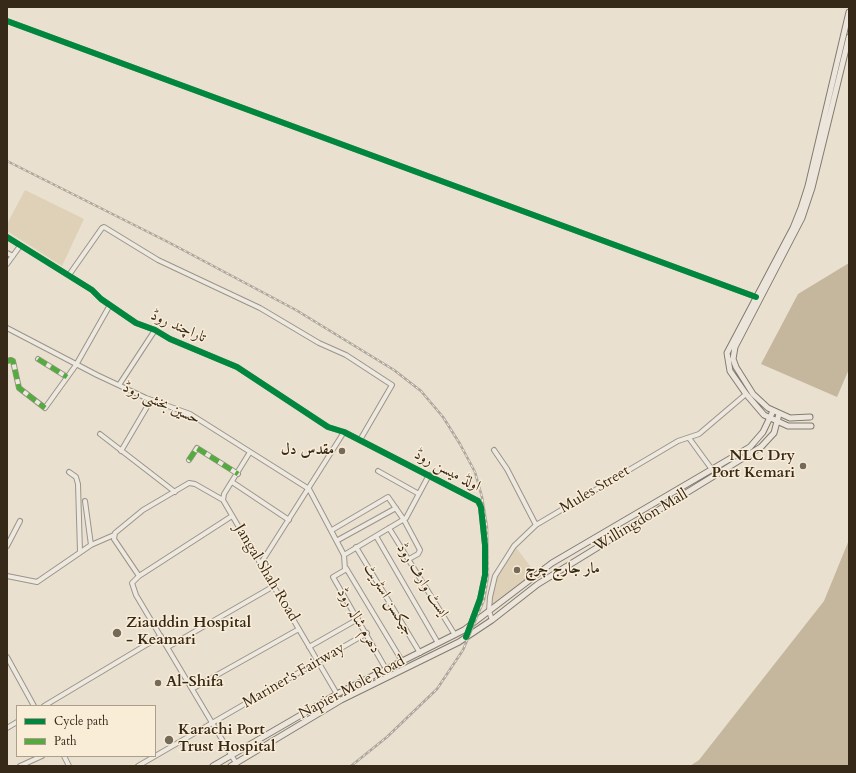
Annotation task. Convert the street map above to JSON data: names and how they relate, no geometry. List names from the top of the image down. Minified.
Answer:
{"streets":{"main road":["Willingdon Mall","Napier Mole Road"],"street":["تاراچند روڈ","حسین بخشی روڈ","اولڈ میسن روڈ","Mules Street","Jangal Shah Road","ایسٹ وارف روڈ","جیکسن اسٹریٹ","دھرم شالہ روڈ","Mariner's Fairway"]},"crossings":[["تاراچند روڈ","اولڈ میسن روڈ"],["حسین بخشی روڈ","دھرم شالہ روڈ"],["اولڈ میسن روڈ","Napier Mole Road"],["Mules Street","Willingdon Mall"],["Mules Street","Napier Mole Road"],["Willingdon Mall","Napier Mole Road"],["Jangal Shah Road","Mariner's Fairway"],["Jangal Shah Road","Napier Mole Road"],["ایسٹ وارف روڈ","Napier Mole Road"],["جیکسن اسٹریٹ","Napier Mole Road"],["دھرم شالہ روڈ","Mariner's Fairway"],["دھرم شالہ روڈ","Napier Mole Road"]],"places":["مقدس دل","NLC Dry Port Kemari","مار جارج چرچ","Ziauddin Hospital - Keamari","Al-Shifa","Karachi Port Trust Hospital"],"legend":["Cycle path","Path"]}
